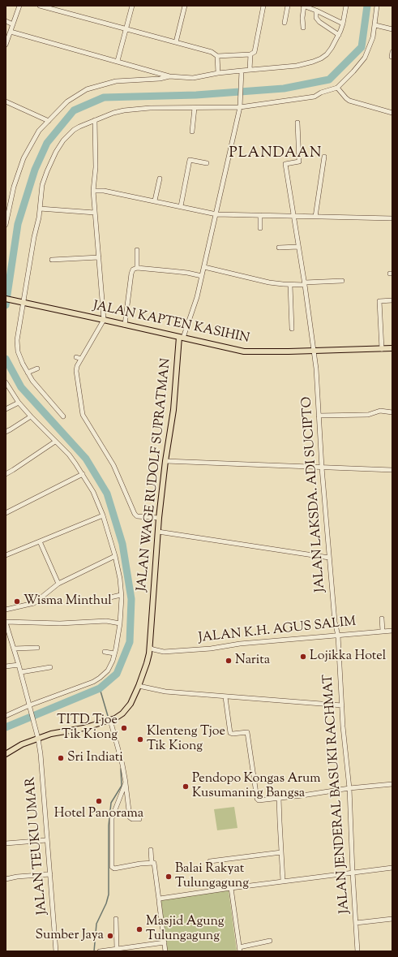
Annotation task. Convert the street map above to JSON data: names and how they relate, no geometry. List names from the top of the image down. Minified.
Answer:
{"streets":{"main road":["JALAN KAPTEN KASIHIN","JALAN WAGE RUDOLF SUPRATMAN"],"street":["JALAN LAKSDA. ADI SUCIPTO","JALAN K.H. AGUS SALIM","JALAN JENDERAL BASUKI RACHMAT","JALAN TEUKU UMAR"]},"crossings":[["JALAN KAPTEN KASIHIN","JALAN WAGE RUDOLF SUPRATMAN"],["JALAN KAPTEN KASIHIN","JALAN LAKSDA. ADI SUCIPTO"],["JALAN WAGE RUDOLF SUPRATMAN","JALAN K.H. AGUS SALIM"],["JALAN WAGE RUDOLF SUPRATMAN","JALAN TEUKU UMAR"],["JALAN LAKSDA. ADI SUCIPTO","JALAN K.H. AGUS SALIM"],["JALAN LAKSDA. ADI SUCIPTO","JALAN JENDERAL BASUKI RACHMAT"],["JALAN K.H. AGUS SALIM","JALAN JENDERAL BASUKI RACHMAT"]],"districts":["PLANDAAN"],"places":["Wisma Minthul","Lojikka Hotel","Narita","TITD Tjoe Tik Kiong","Klenteng Tjoe Tik Kiong","Sri Indiati","Pendopo Kongas Arum Kusumaning Bangsa","Hotel Panorama","Balai Rakyat Tulungagung","Masjid Agung Tulungagung","Sumber Jaya"]}
